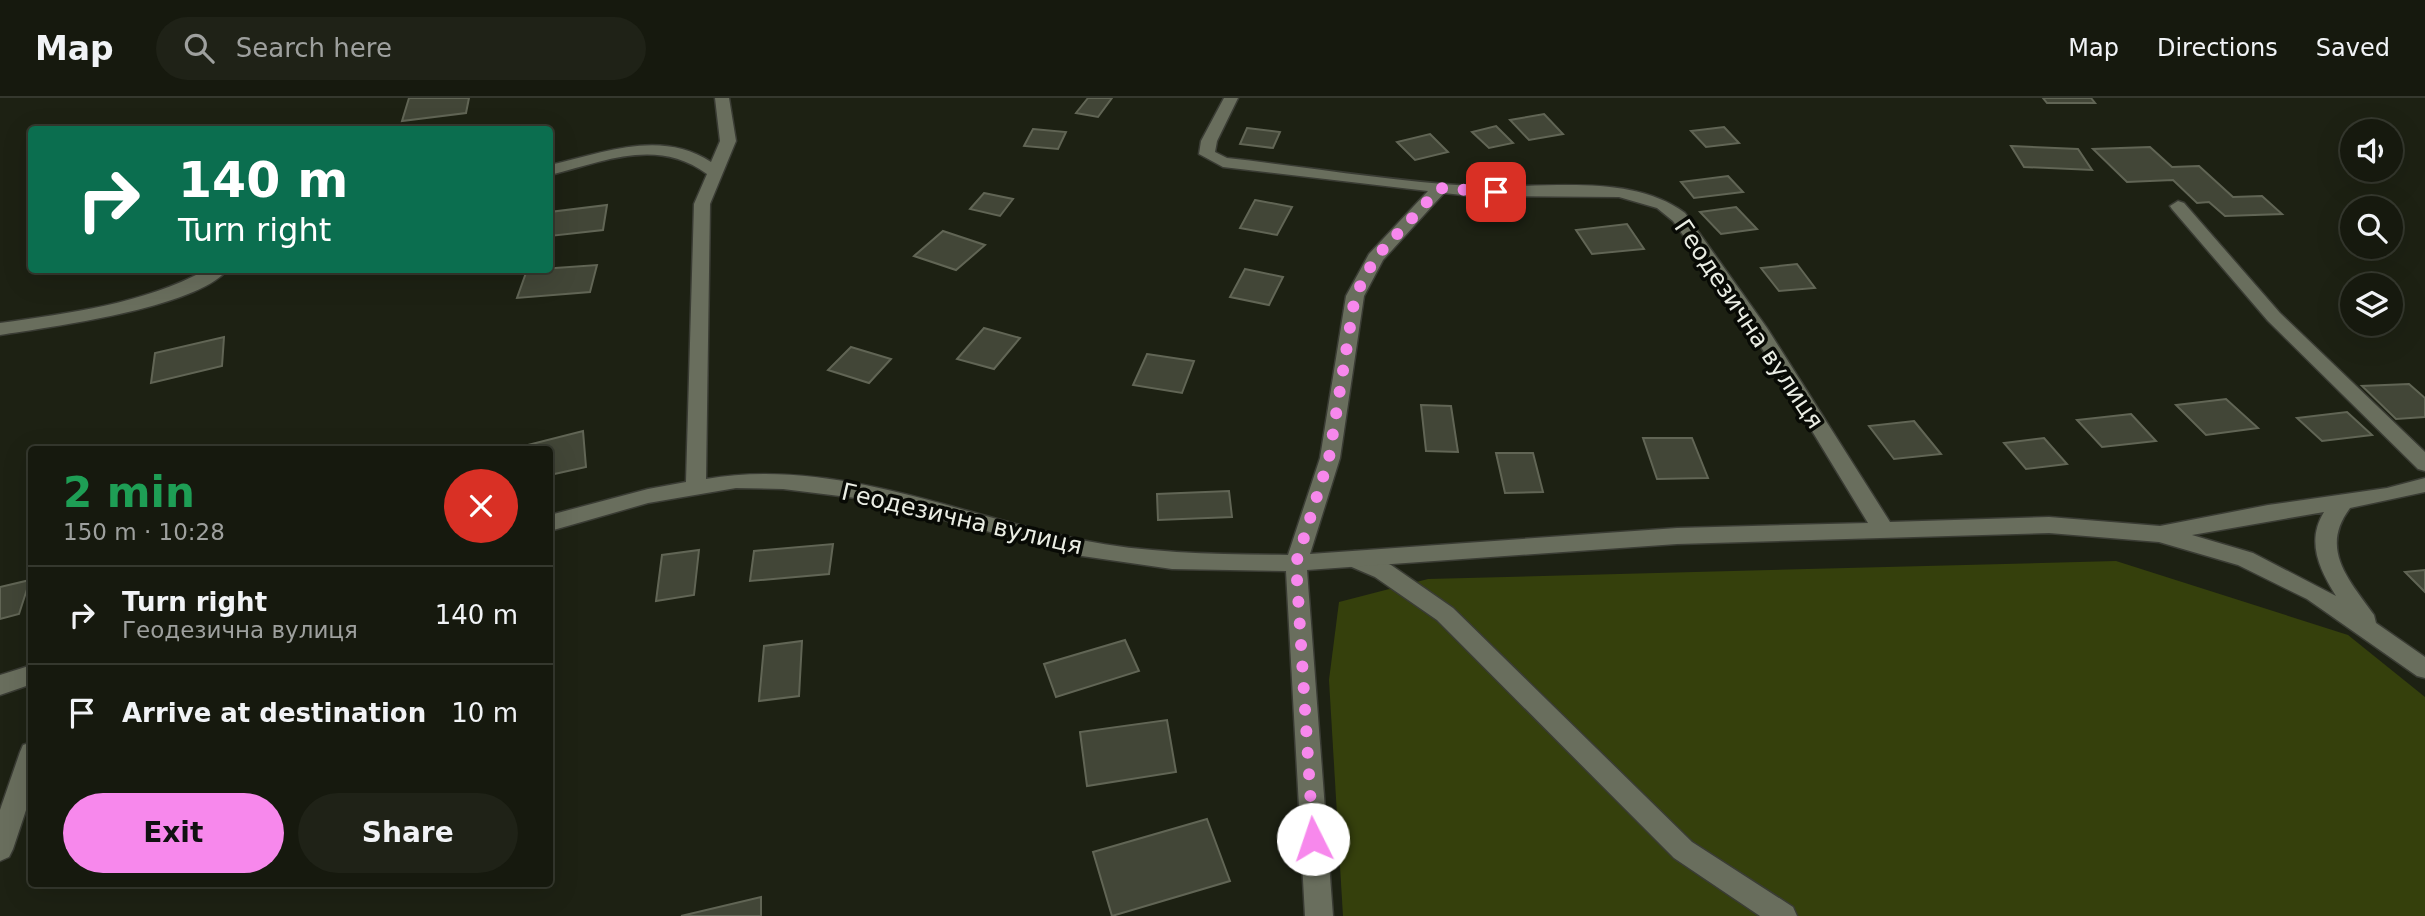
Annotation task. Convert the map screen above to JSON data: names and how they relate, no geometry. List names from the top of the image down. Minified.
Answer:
{"streets":{"street":["Геодезична вулиця"]},"page":{"header":"Map","search":"Search here","nav":["Map","Directions","Saved"],"turn":["140 m","Turn right"],"heading":["2 min","150 m · 10:28"],"list":[{"name":"Turn right","note":"Геодезична вулиця","value":"140 m"},{"name":"Arrive at destination","value":"10 m"}],"buttons":["Exit","Share"]}}
